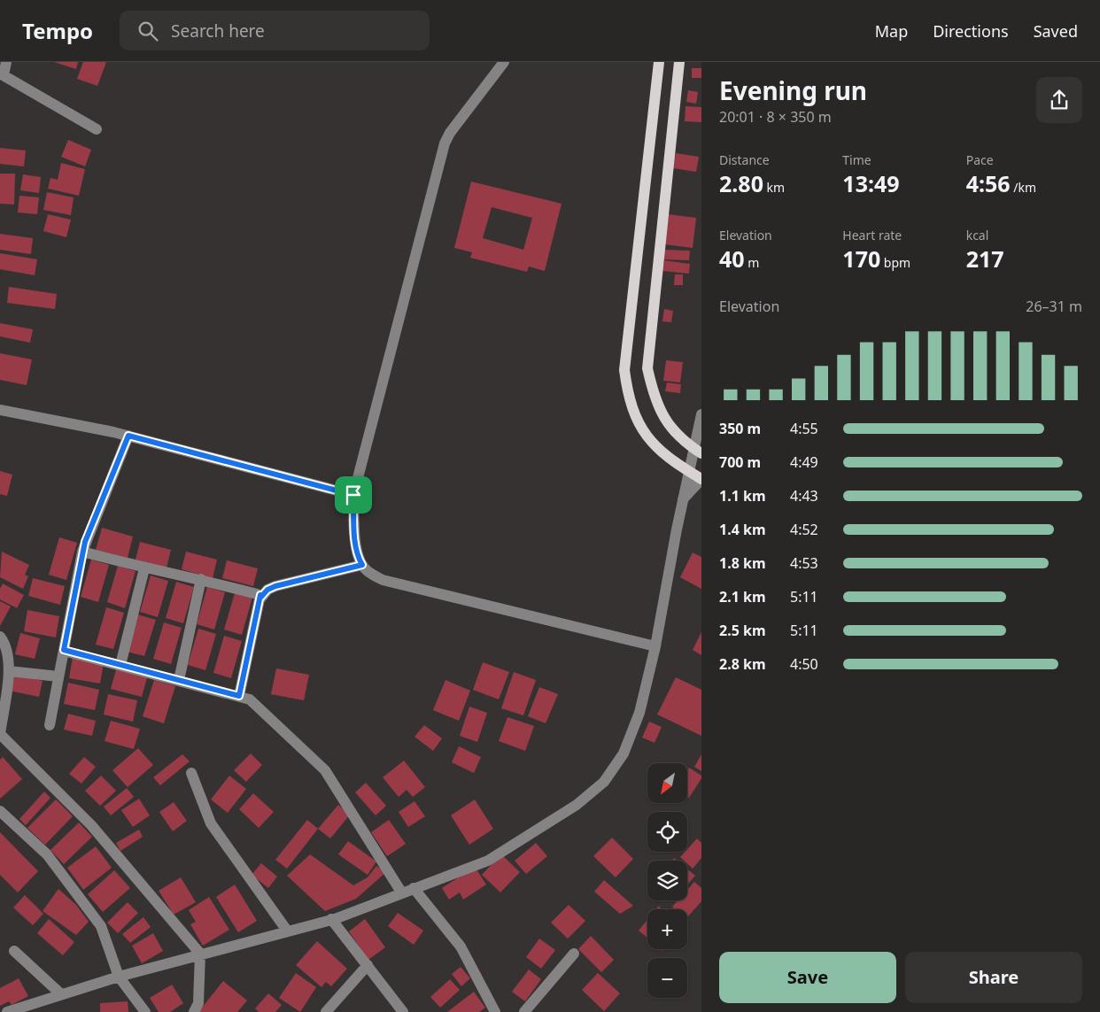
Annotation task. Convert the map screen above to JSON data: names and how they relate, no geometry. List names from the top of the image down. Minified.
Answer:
{"north":"bottom left","page":{"header":"Tempo","search":"Search here","nav":["Map","Directions","Saved"],"heading":["Evening run","20:01 · 8 × 350 m"],"stats":[["Distance","2.80 km"],["Time","13:49"],["Pace","4:56 /km"],["Elevation","40 m"],["Heart rate","170 bpm"],["kcal","217"]],"chart":["Elevation","26–31 m"],"list":[{"name":"350 m","note":"4:55"},{"name":"700 m","note":"4:49"},{"name":"1.1 km","note":"4:43"},{"name":"1.4 km","note":"4:52"},{"name":"1.8 km","note":"4:53"},{"name":"2.1 km","note":"5:11"},{"name":"2.5 km","note":"5:11"},{"name":"2.8 km","note":"4:50"}],"map_buttons":["+","−"],"buttons":["Save","Share"]}}
